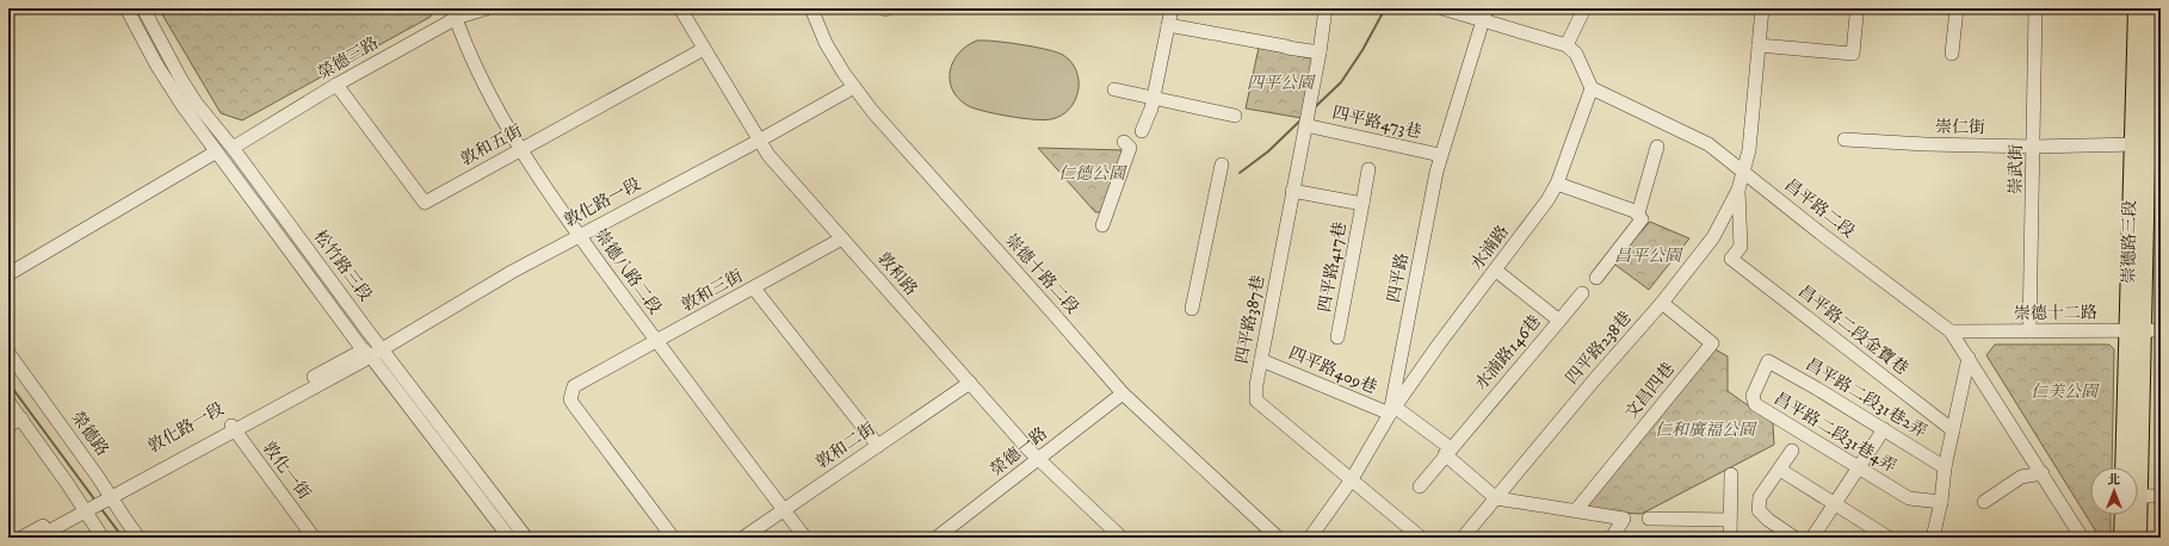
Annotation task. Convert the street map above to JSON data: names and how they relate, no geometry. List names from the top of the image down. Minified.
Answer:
{"streets":{"main road":["崇德路三段"],"street":["榮德三路","四平路473巷","崇仁街","敦和五街","崇武街","敦化路一段","昌平路二段","水湳路","松竹路三段","四平路417巷","崇德八路二段","敦和路","崇德十路二段","四平路","敦和三街","崇德十二路","四平路387巷","昌平路二段金寶巷","四平路238巷","水湳路146巷","四平路409巷","文昌四巷","昌平路二段31巷2弄","昌平路二段31巷4弄","榮德路","敦和二街","榮德一路","敦化一街"]},"crossings":[["榮德三路","敦和五街"],["榮德三路","松竹路三段"],["榮德三路","崇德八路二段"],["四平路473巷","四平路"],["四平路473巷","四平路387巷"],["崇仁街","崇武街"],["崇仁街","崇德路三段"],["敦和五街","崇德八路二段"],["敦和五街","敦和路"],["崇武街","崇德十二路"],["敦化路一段","松竹路三段"],["敦化路一段","崇德八路二段"],["敦化路一段","敦和路"],["敦化路一段","崇德十路二段"],["敦化路一段","榮德路"],["敦化路一段","敦化一街"],["昌平路二段","水湳路"],["昌平路二段","崇德十二路"],["昌平路二段","四平路238巷"],["崇德路三段","崇德十二路"],["水湳路","四平路"],["水湳路","水湳路146巷"],["水湳路","四平路409巷"],["四平路417巷","四平路387巷"],["崇德八路二段","敦和三街"],["崇德八路二段","敦和二街"],["敦和路","敦和三街"],["敦和路","敦和二街"],["敦和路","榮德一路"],["崇德十路二段","榮德一路"],["四平路","四平路387巷"],["四平路","四平路409巷"],["四平路387巷","四平路409巷"],["昌平路二段金寶巷","四平路238巷"],["四平路238巷","四平路409巷"],["四平路238巷","文昌四巷"],["水湳路146巷","四平路409巷"],["昌平路二段31巷2弄","昌平路二段31巷4弄"]],"parks":["四平公園","仁德公園","昌平公園","仁美公園","仁和廣福公園"],"north":"top"}
